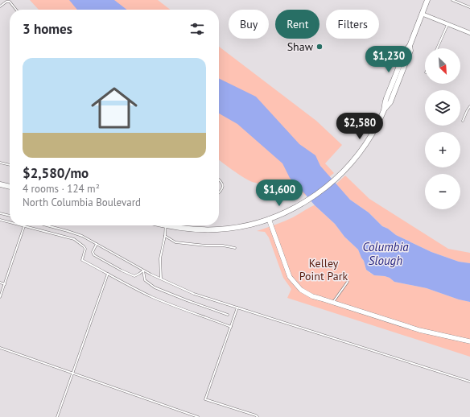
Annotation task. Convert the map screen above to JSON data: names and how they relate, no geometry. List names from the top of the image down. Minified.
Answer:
{"water":["Columbia Slough"],"parks":["Kelley Point Park"],"places":["Shaw"],"north":"bottom right","page":{"chip":["Buy","Rent","Filters"],"heading":"3 homes","price":["$1,230","$2,580","$1,600"],"map_buttons":["+","−"],"list":[{"name":"$2,580/mo","note":"4 rooms · 124 m² · North Columbia Boulevard"}]}}
